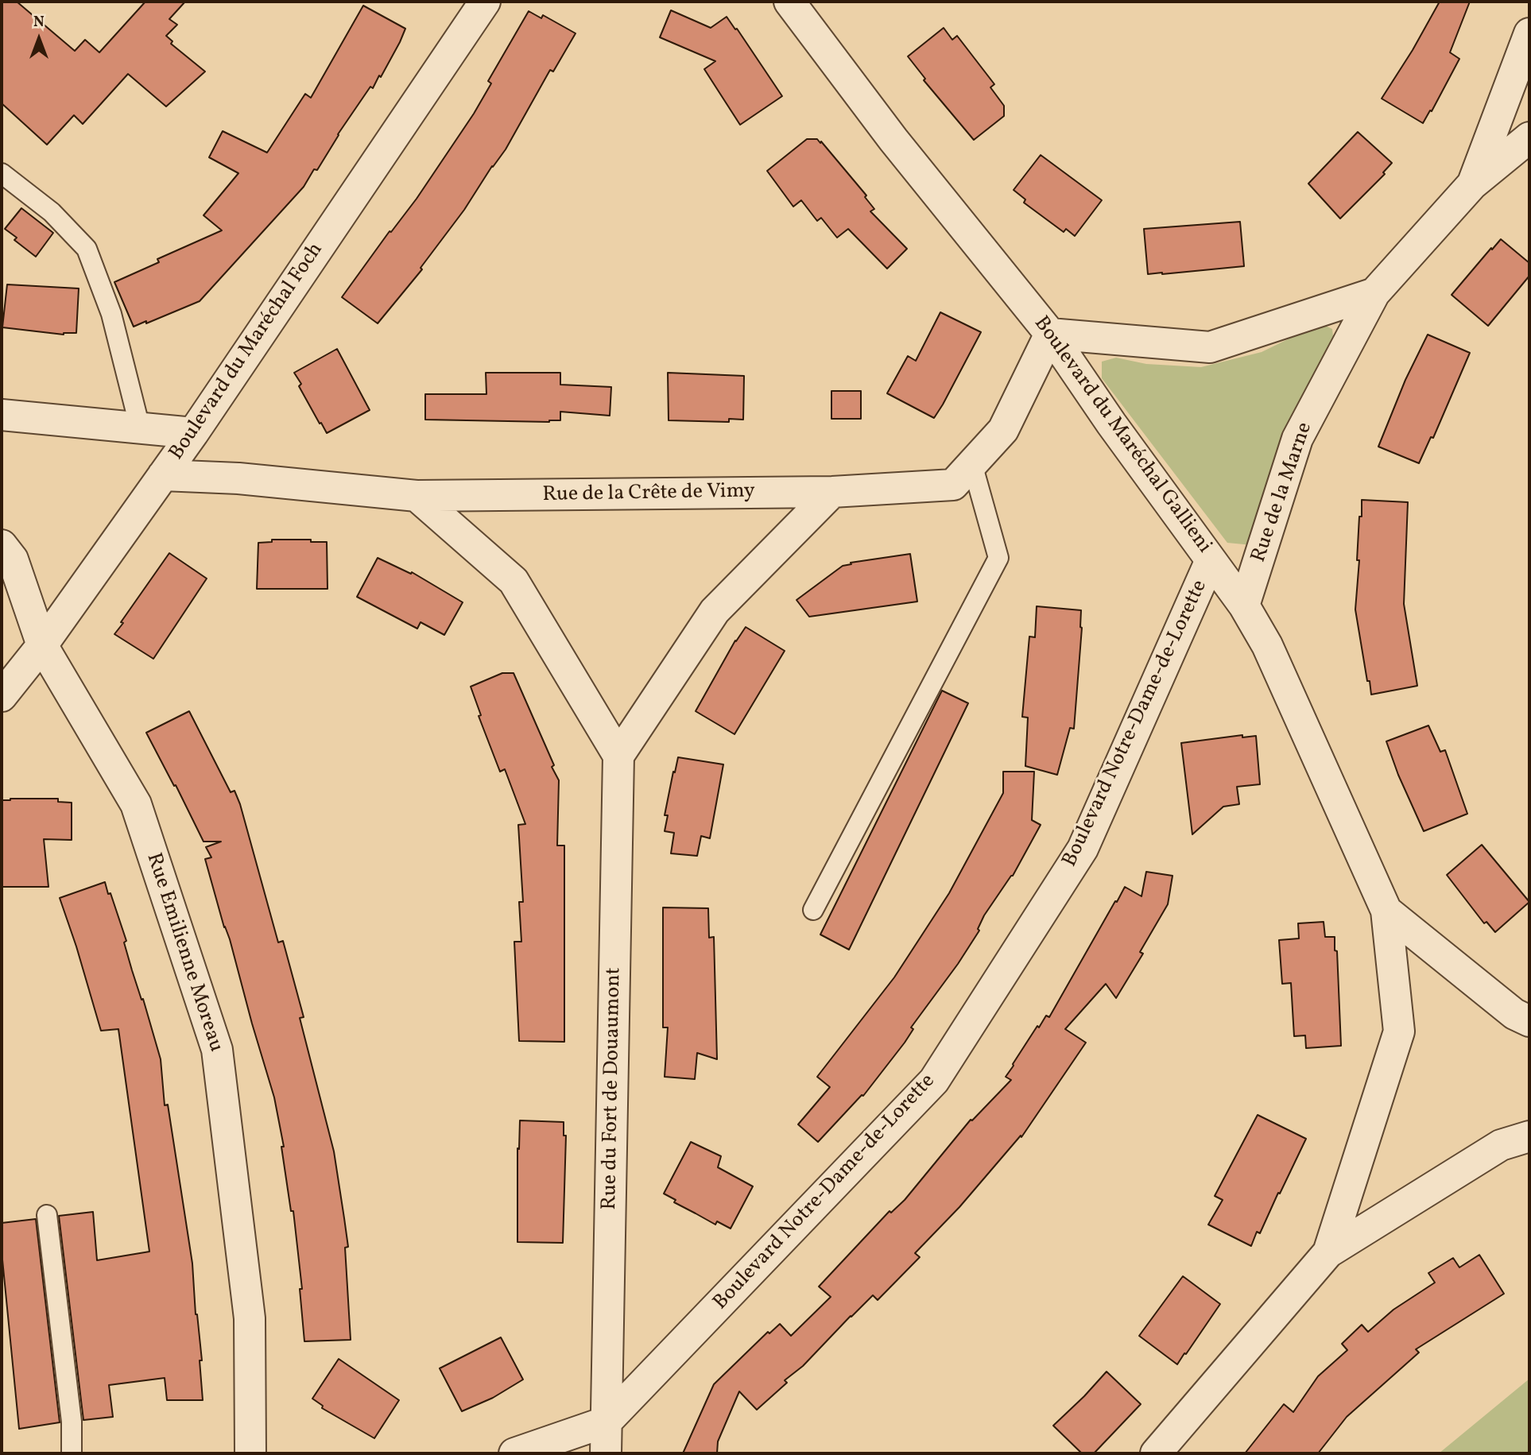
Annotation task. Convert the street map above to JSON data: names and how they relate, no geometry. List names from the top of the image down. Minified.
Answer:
{"streets":{"street":["Boulevard du Maréchal Foch","Boulevard du Maréchal Gallieni","Rue de la Marne","Rue de la Crête de Vimy","Boulevard Notre-Dame-de-Lorette","Rue Emilienne Moreau","Rue du Fort de Douaumont"]},"crossings":[["Boulevard du Maréchal Foch","Rue de la Crête de Vimy"],["Boulevard du Maréchal Foch","Rue Emilienne Moreau"],["Boulevard du Maréchal Gallieni","Rue de la Marne"],["Boulevard du Maréchal Gallieni","Rue de la Crête de Vimy"],["Boulevard du Maréchal Gallieni","Boulevard Notre-Dame-de-Lorette"],["Rue de la Marne","Rue de la Crête de Vimy"],["Boulevard Notre-Dame-de-Lorette","Rue du Fort de Douaumont"]],"north":"top"}
